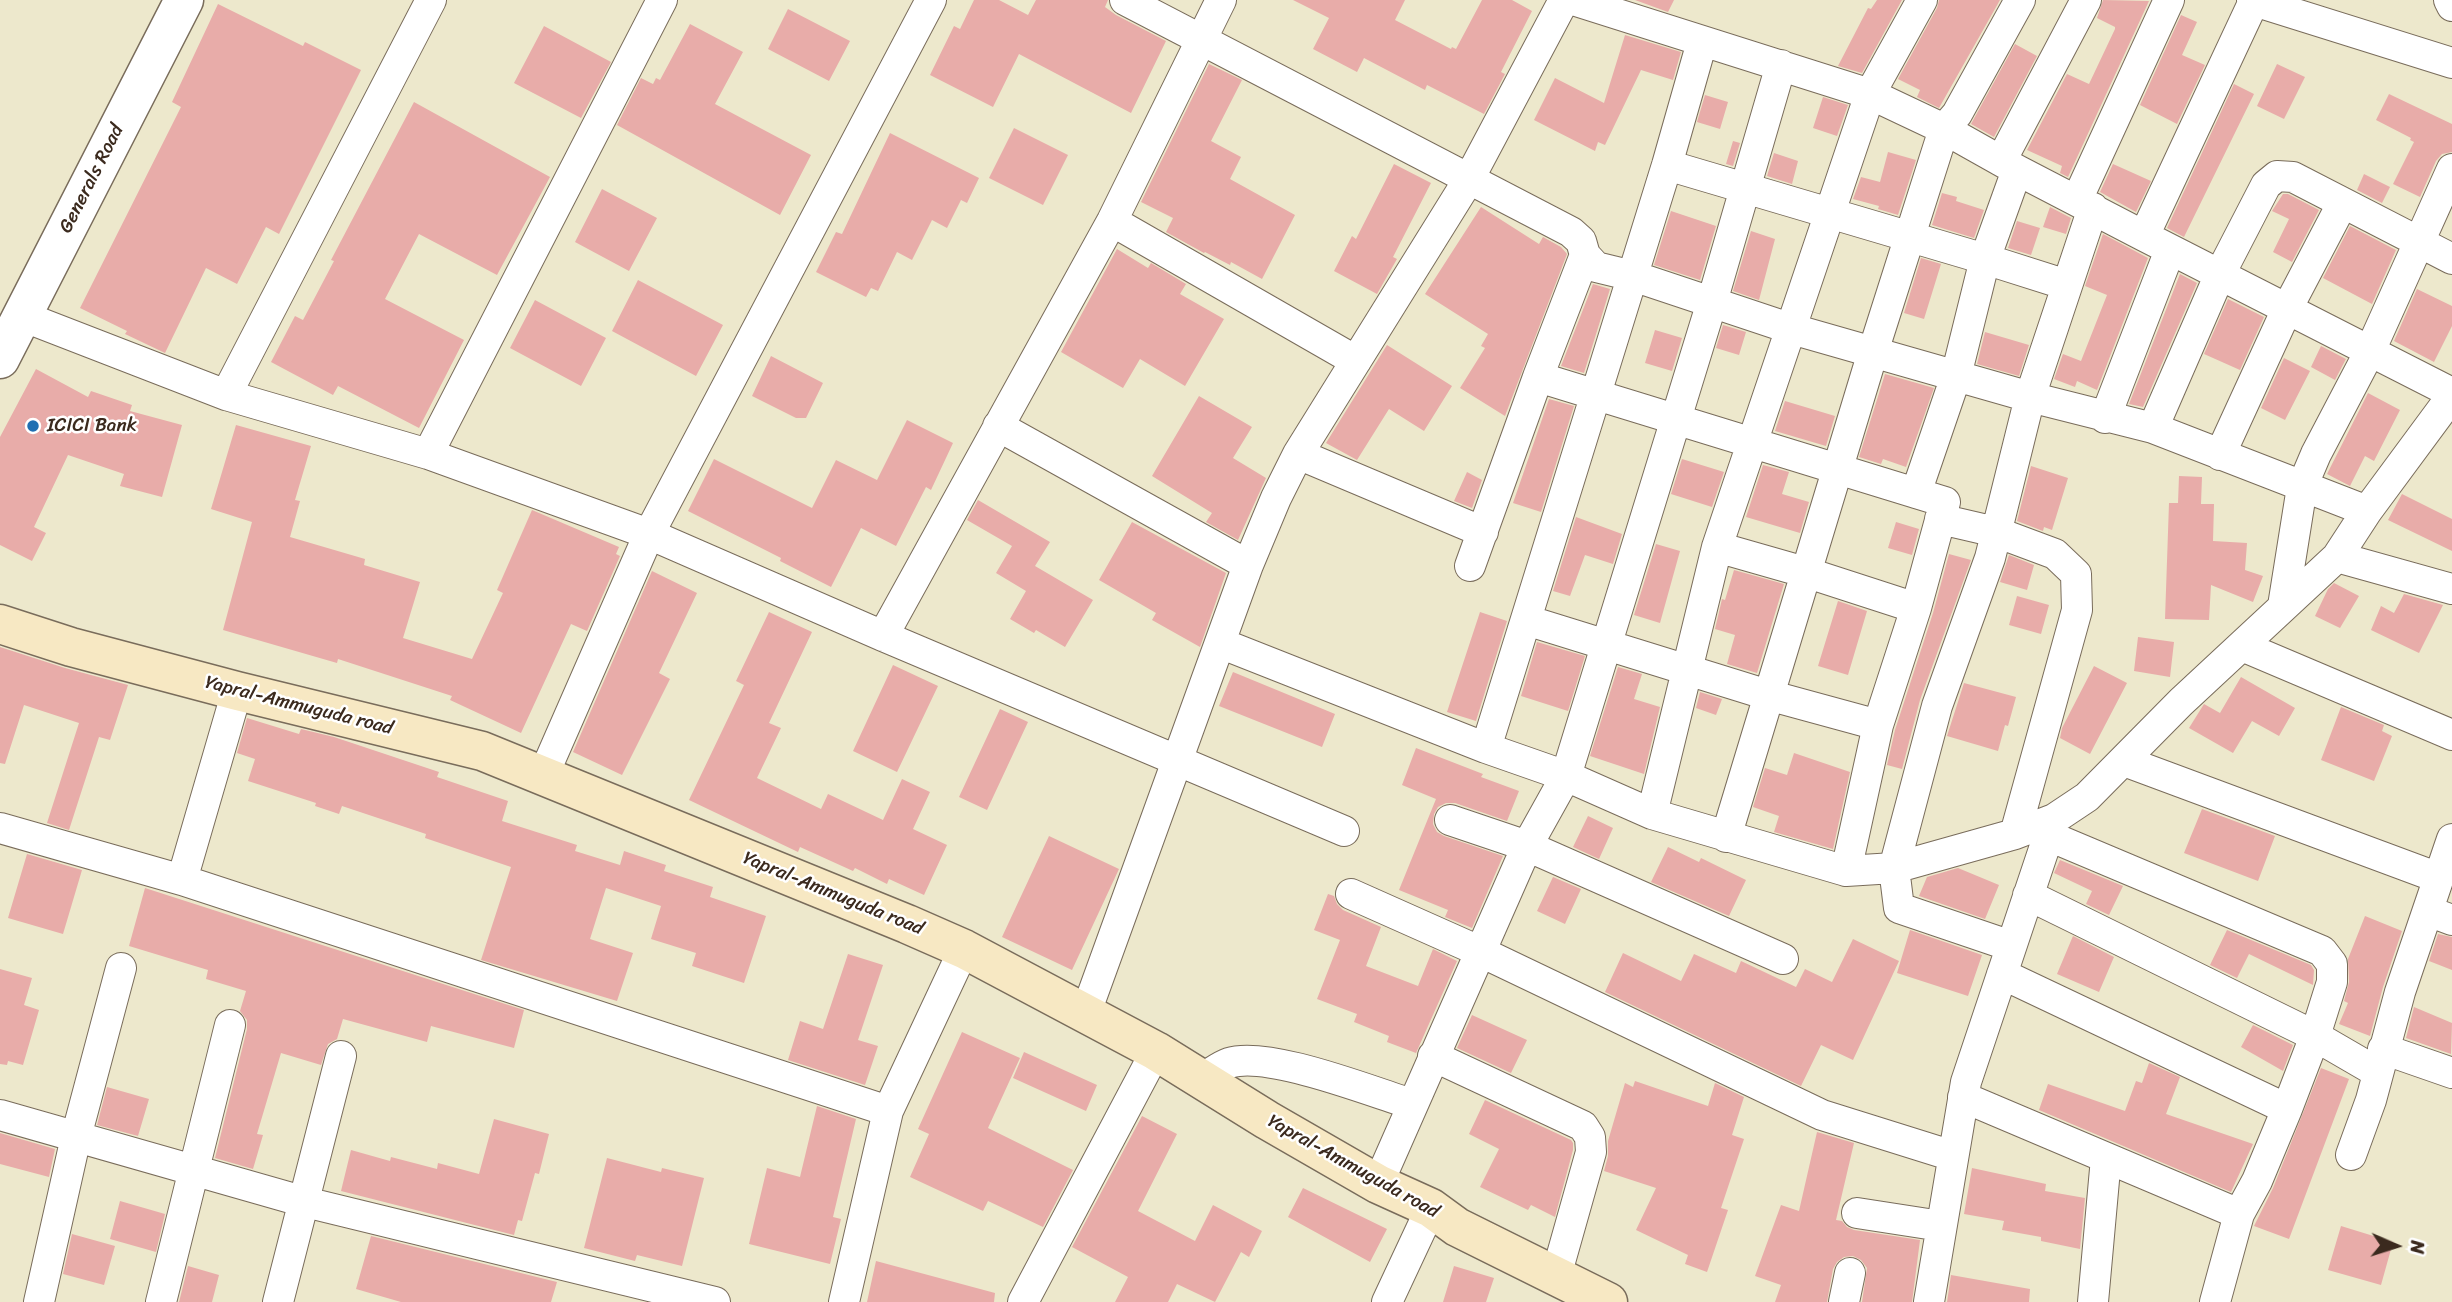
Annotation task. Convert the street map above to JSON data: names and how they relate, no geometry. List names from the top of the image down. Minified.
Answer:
{"streets":{"main road":["Yapral-Ammuguda road"],"street":["Generals Road"]},"places":["ICICI Bank"],"north":"right"}
